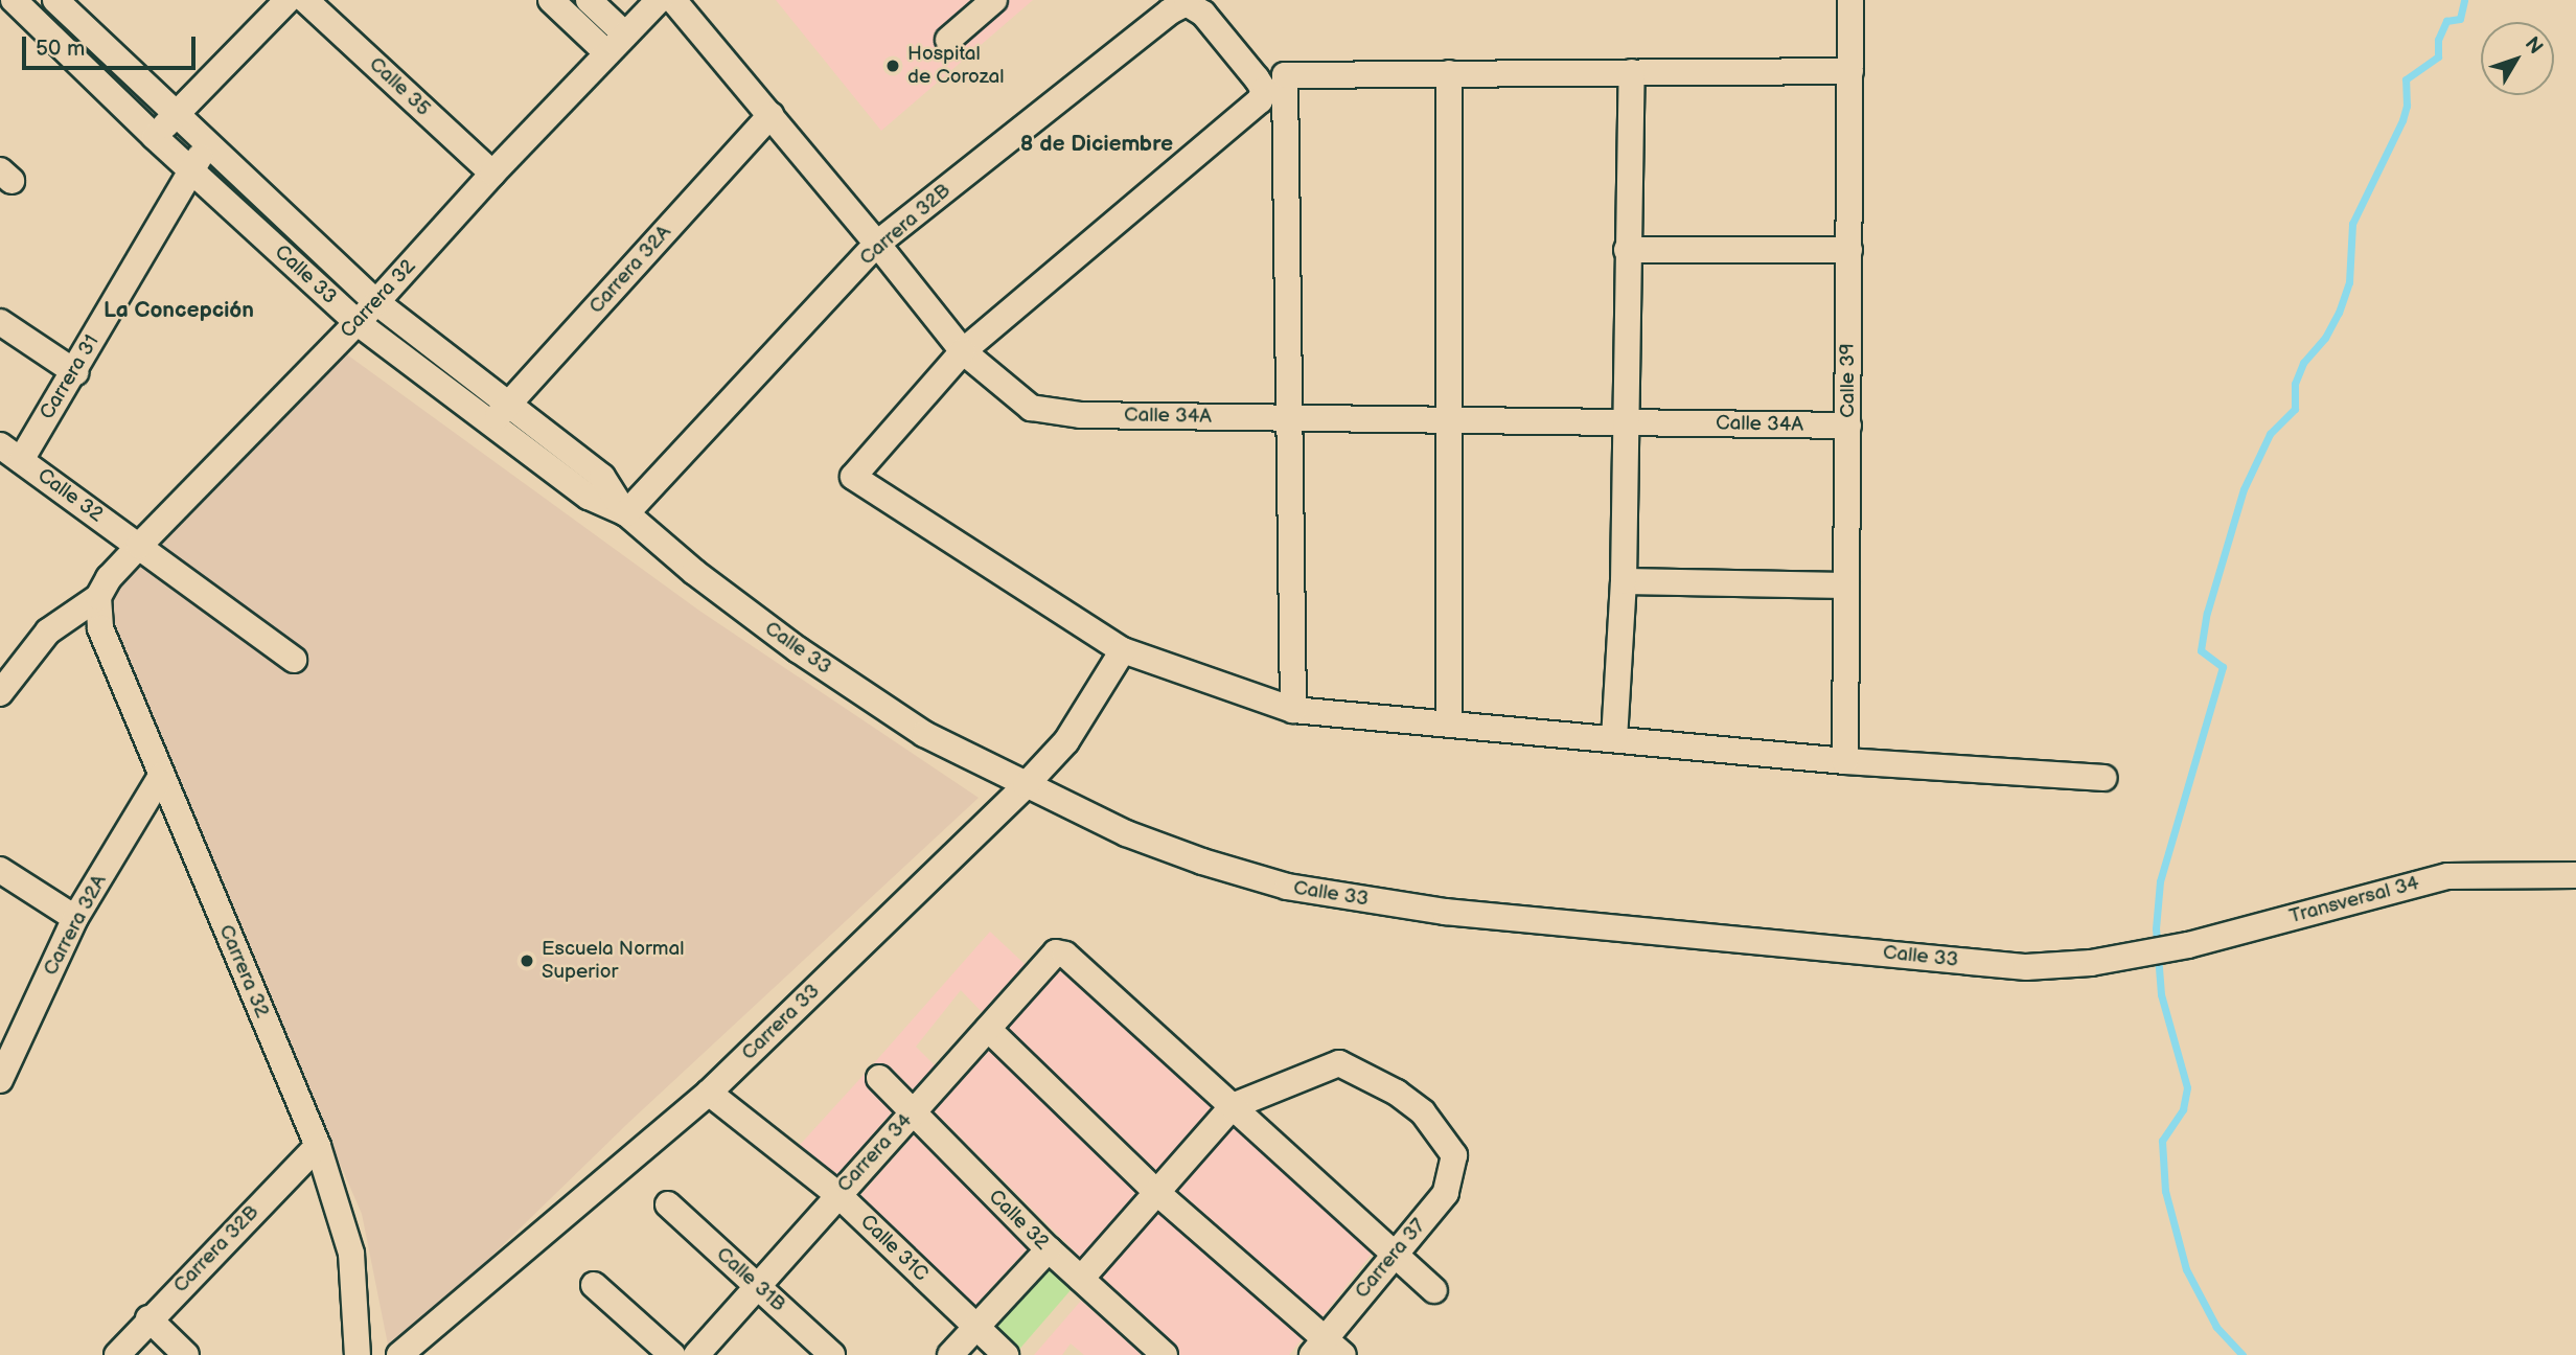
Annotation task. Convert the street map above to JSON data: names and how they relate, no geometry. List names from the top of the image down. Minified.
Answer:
{"streets":{"street":["Calle 35","Carrera 32B","Carrera 32A","Calle 33","Carrera 32","Carrera 31","Calle 39","Calle 34A","Calle 32","Transversal 34","Carrera 33","Carrera 34","Calle 31C","Carrera 37","Calle 31B"]},"crossings":[["Calle 35","Carrera 32"],["Carrera 32B","Calle 33"],["Carrera 32B","Carrera 32"],["Carrera 32B","Calle 34A"],["Carrera 32A","Calle 33"],["Carrera 32A","Carrera 32"],["Carrera 32A","Calle 34A"],["Calle 33","Carrera 32"],["Calle 33","Carrera 31"],["Calle 33","Transversal 34"],["Calle 33","Carrera 33"],["Carrera 32","Calle 32"],["Carrera 31","Calle 32"],["Calle 39","Calle 34A"],["Calle 32","Carrera 34"],["Carrera 33","Calle 31C"],["Carrera 34","Calle 31C"],["Carrera 34","Carrera 37"],["Carrera 34","Calle 31B"]],"districts":["8 de Diciembre","La Concepción"],"places":["Hospital de Corozal","Escuela Normal Superior"],"scale_bar":"50 m","north":"top right"}
